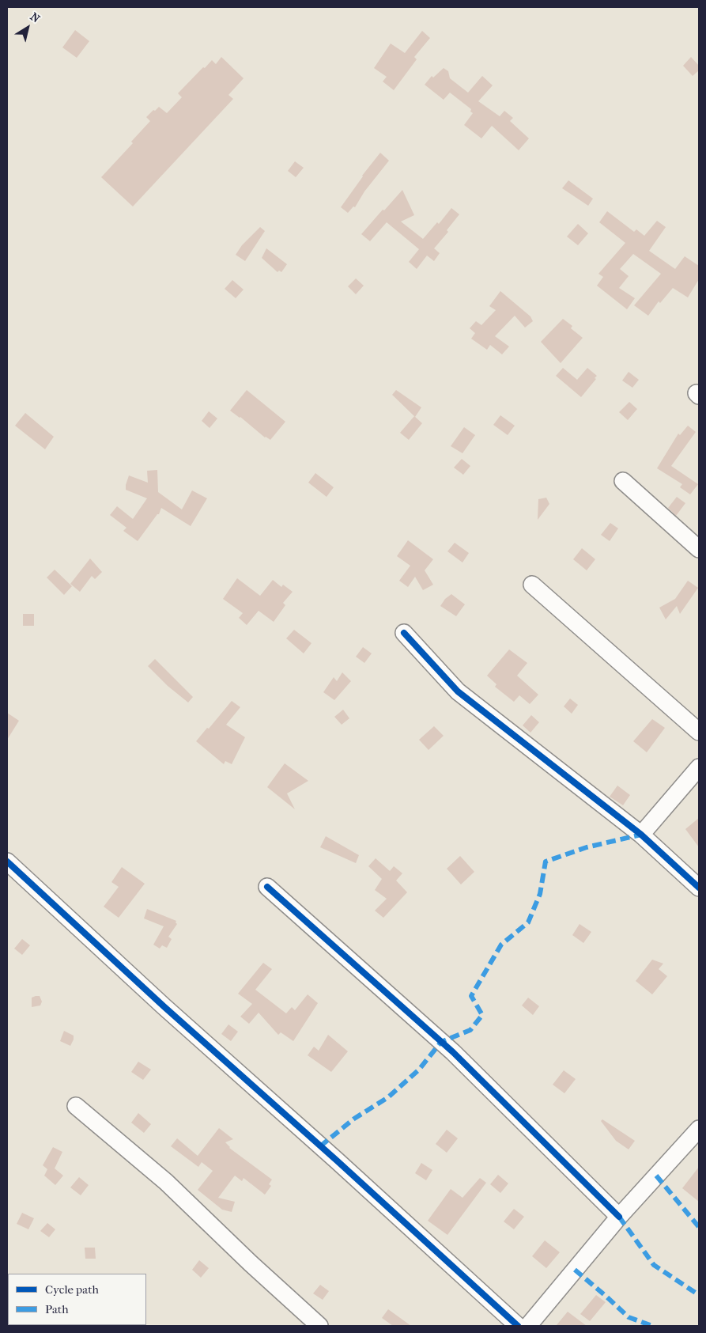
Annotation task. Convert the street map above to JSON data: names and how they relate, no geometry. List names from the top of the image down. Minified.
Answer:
{"legend":["Cycle path","Path"],"north":"top right"}
